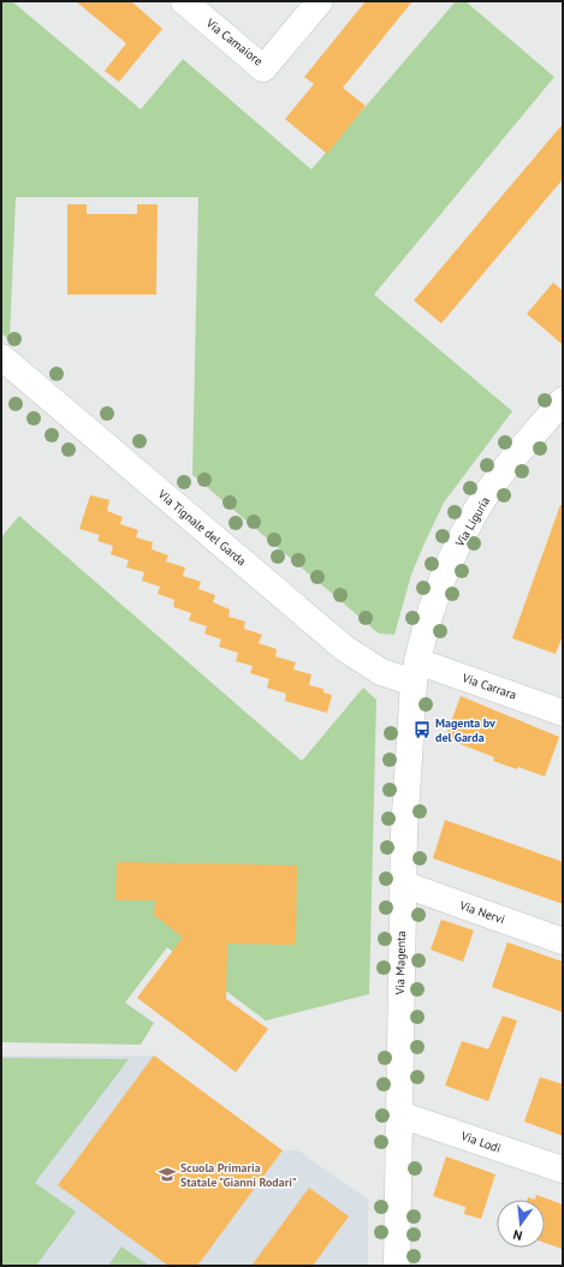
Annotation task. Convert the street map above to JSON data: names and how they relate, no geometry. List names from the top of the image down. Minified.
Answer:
{"streets":{"street":["Via Camaiore","Via Liguria","Via Tignale del Garda","Via Carrara","Via Nervi","Via Magenta","Via Lodi"]},"crossings":[["Via Liguria","Via Tignale del Garda"],["Via Liguria","Via Carrara"],["Via Liguria","Via Magenta"],["Via Tignale del Garda","Via Carrara"],["Via Tignale del Garda","Via Magenta"],["Via Carrara","Via Magenta"],["Via Nervi","Via Magenta"],["Via Magenta","Via Lodi"]],"places":{"bus stop":["Magenta bv del Garda"],"school or university":["Scuola Primaria Statale \"Gianni Rodari\""]},"north":"bottom"}
